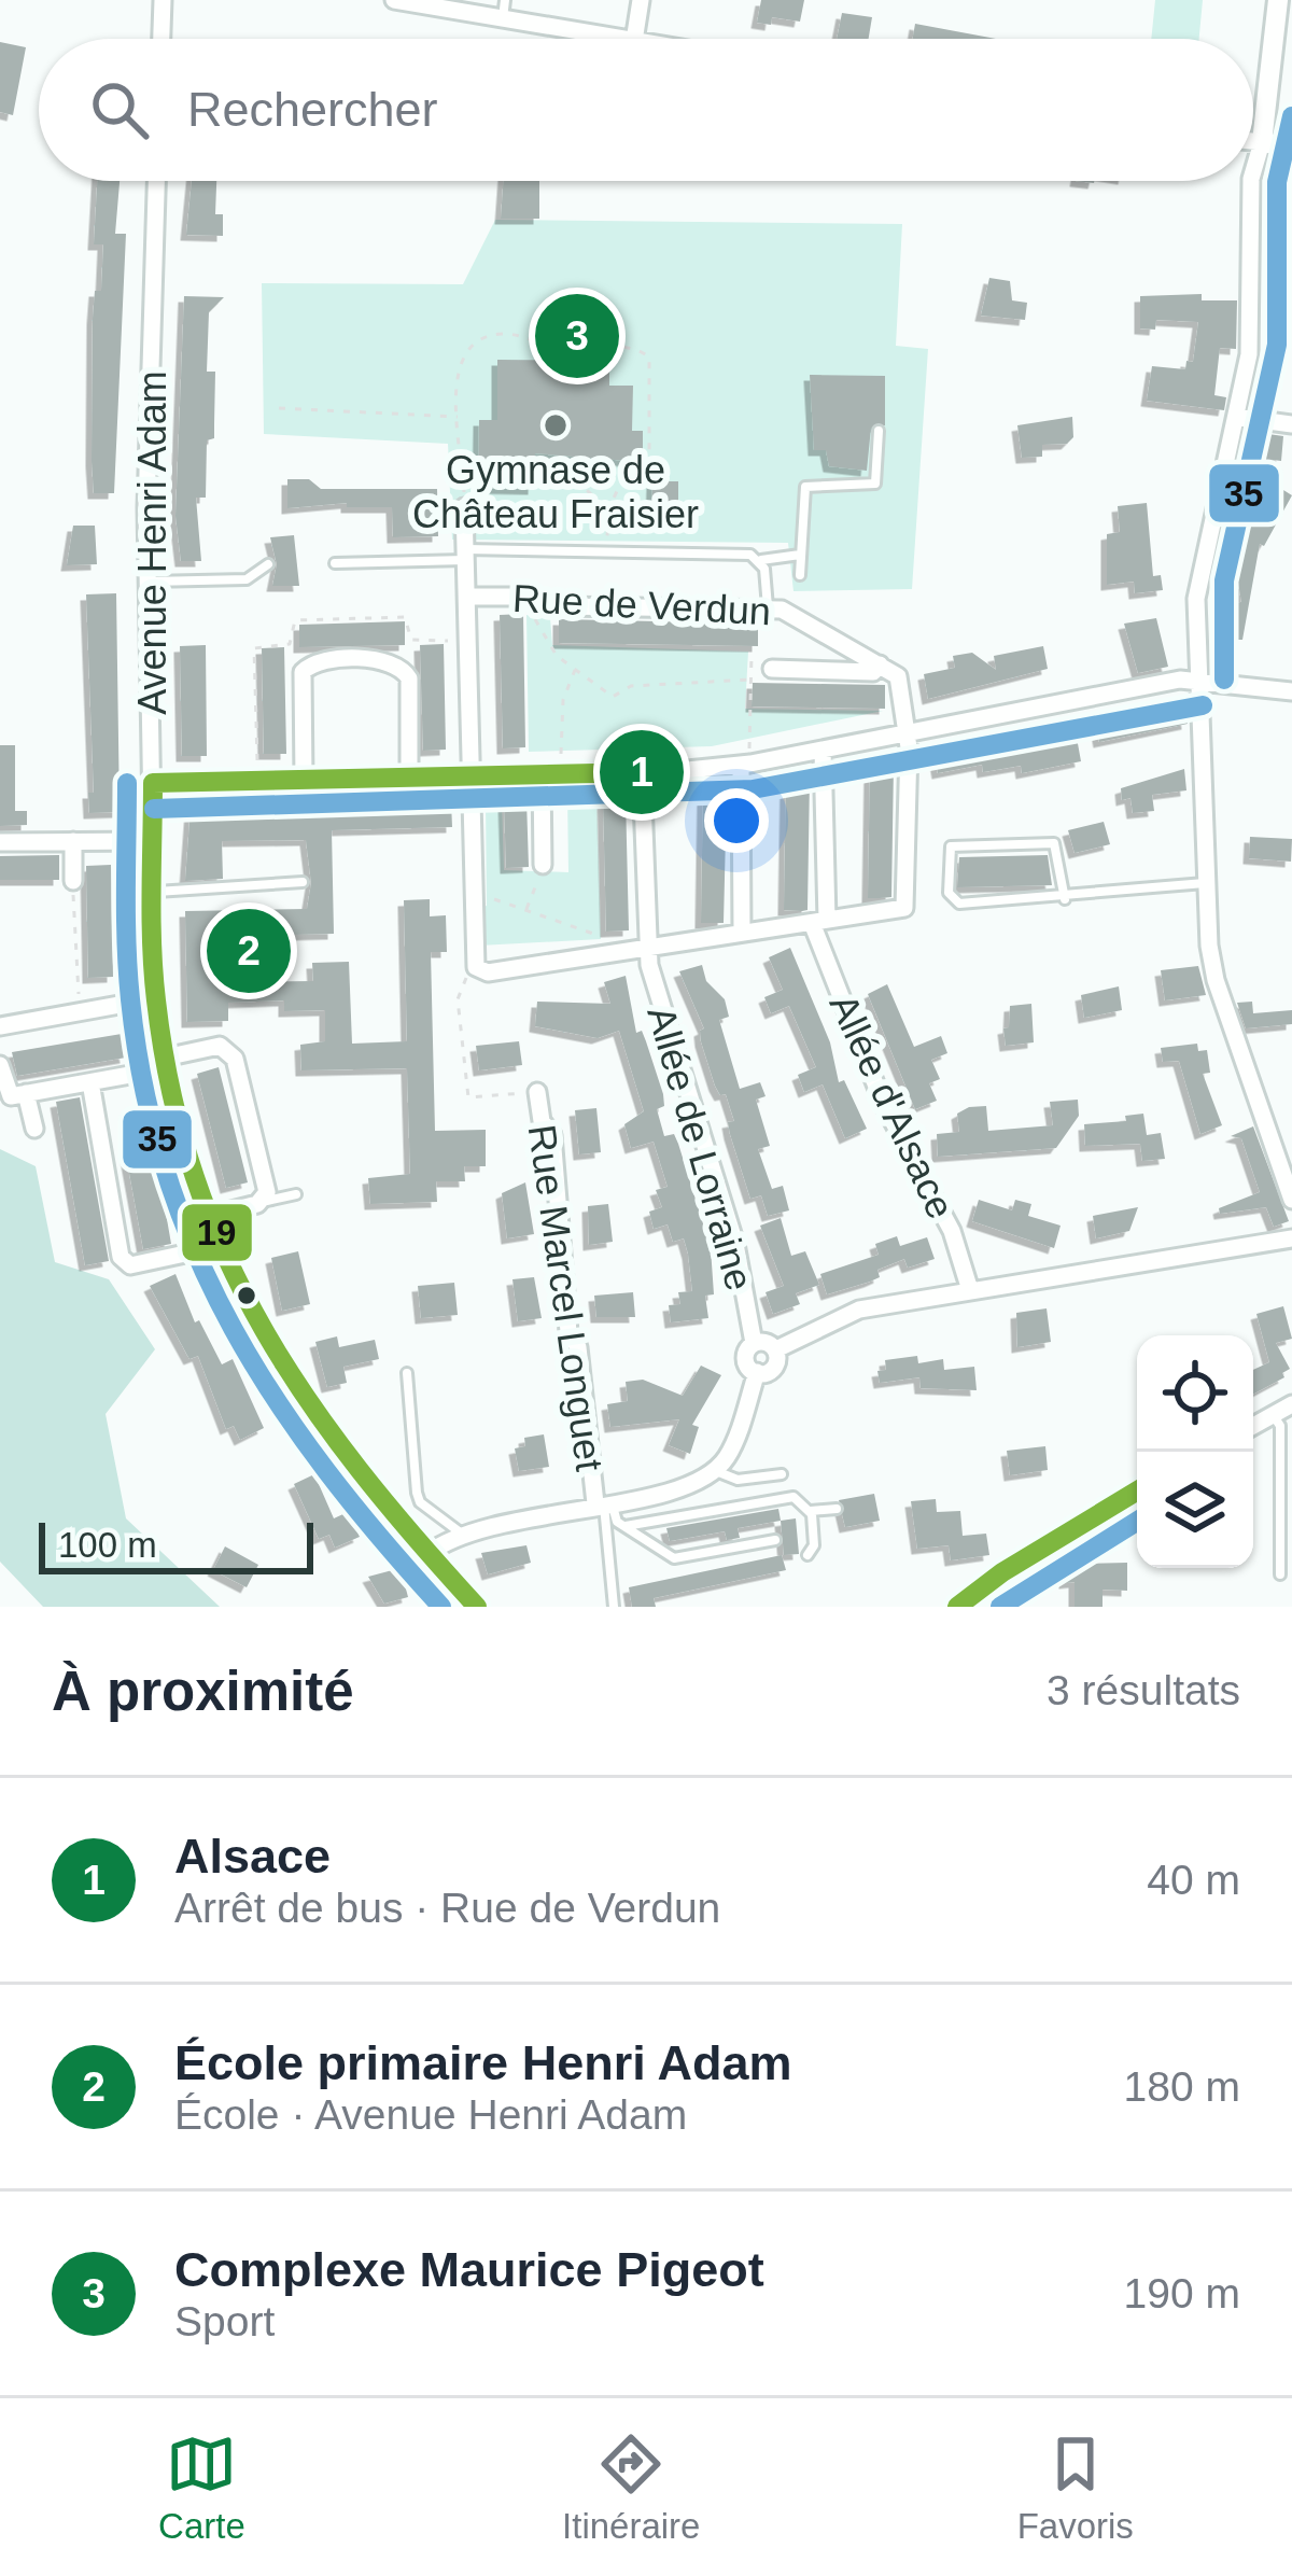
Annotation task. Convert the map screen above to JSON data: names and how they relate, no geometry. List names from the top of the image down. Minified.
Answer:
{"streets":{"street":["Avenue Henri Adam","Rue de Verdun","Allée d'Alsace","Allée de Lorraine","Rue Marcel Longuet"]},"places":["Gymnase de Château Fraisier"],"lines":["transit line 35","transit line 19"],"scale_bar":"100 m","page":{"search":"Rechercher","pins":["3","1","2"],"scale":"100 m","heading":["À proximité","3 résultats"],"list":[{"mark":"1","name":"Alsace","note":"Arrêt de bus · Rue de Verdun","value":"40 m"},{"mark":"2","name":"École primaire Henri Adam","note":"École · Avenue Henri Adam","value":"180 m"},{"mark":"3","name":"Complexe Maurice Pigeot","note":"Sport","value":"190 m"}],"nav":["Carte","Itinéraire","Favoris"]}}
